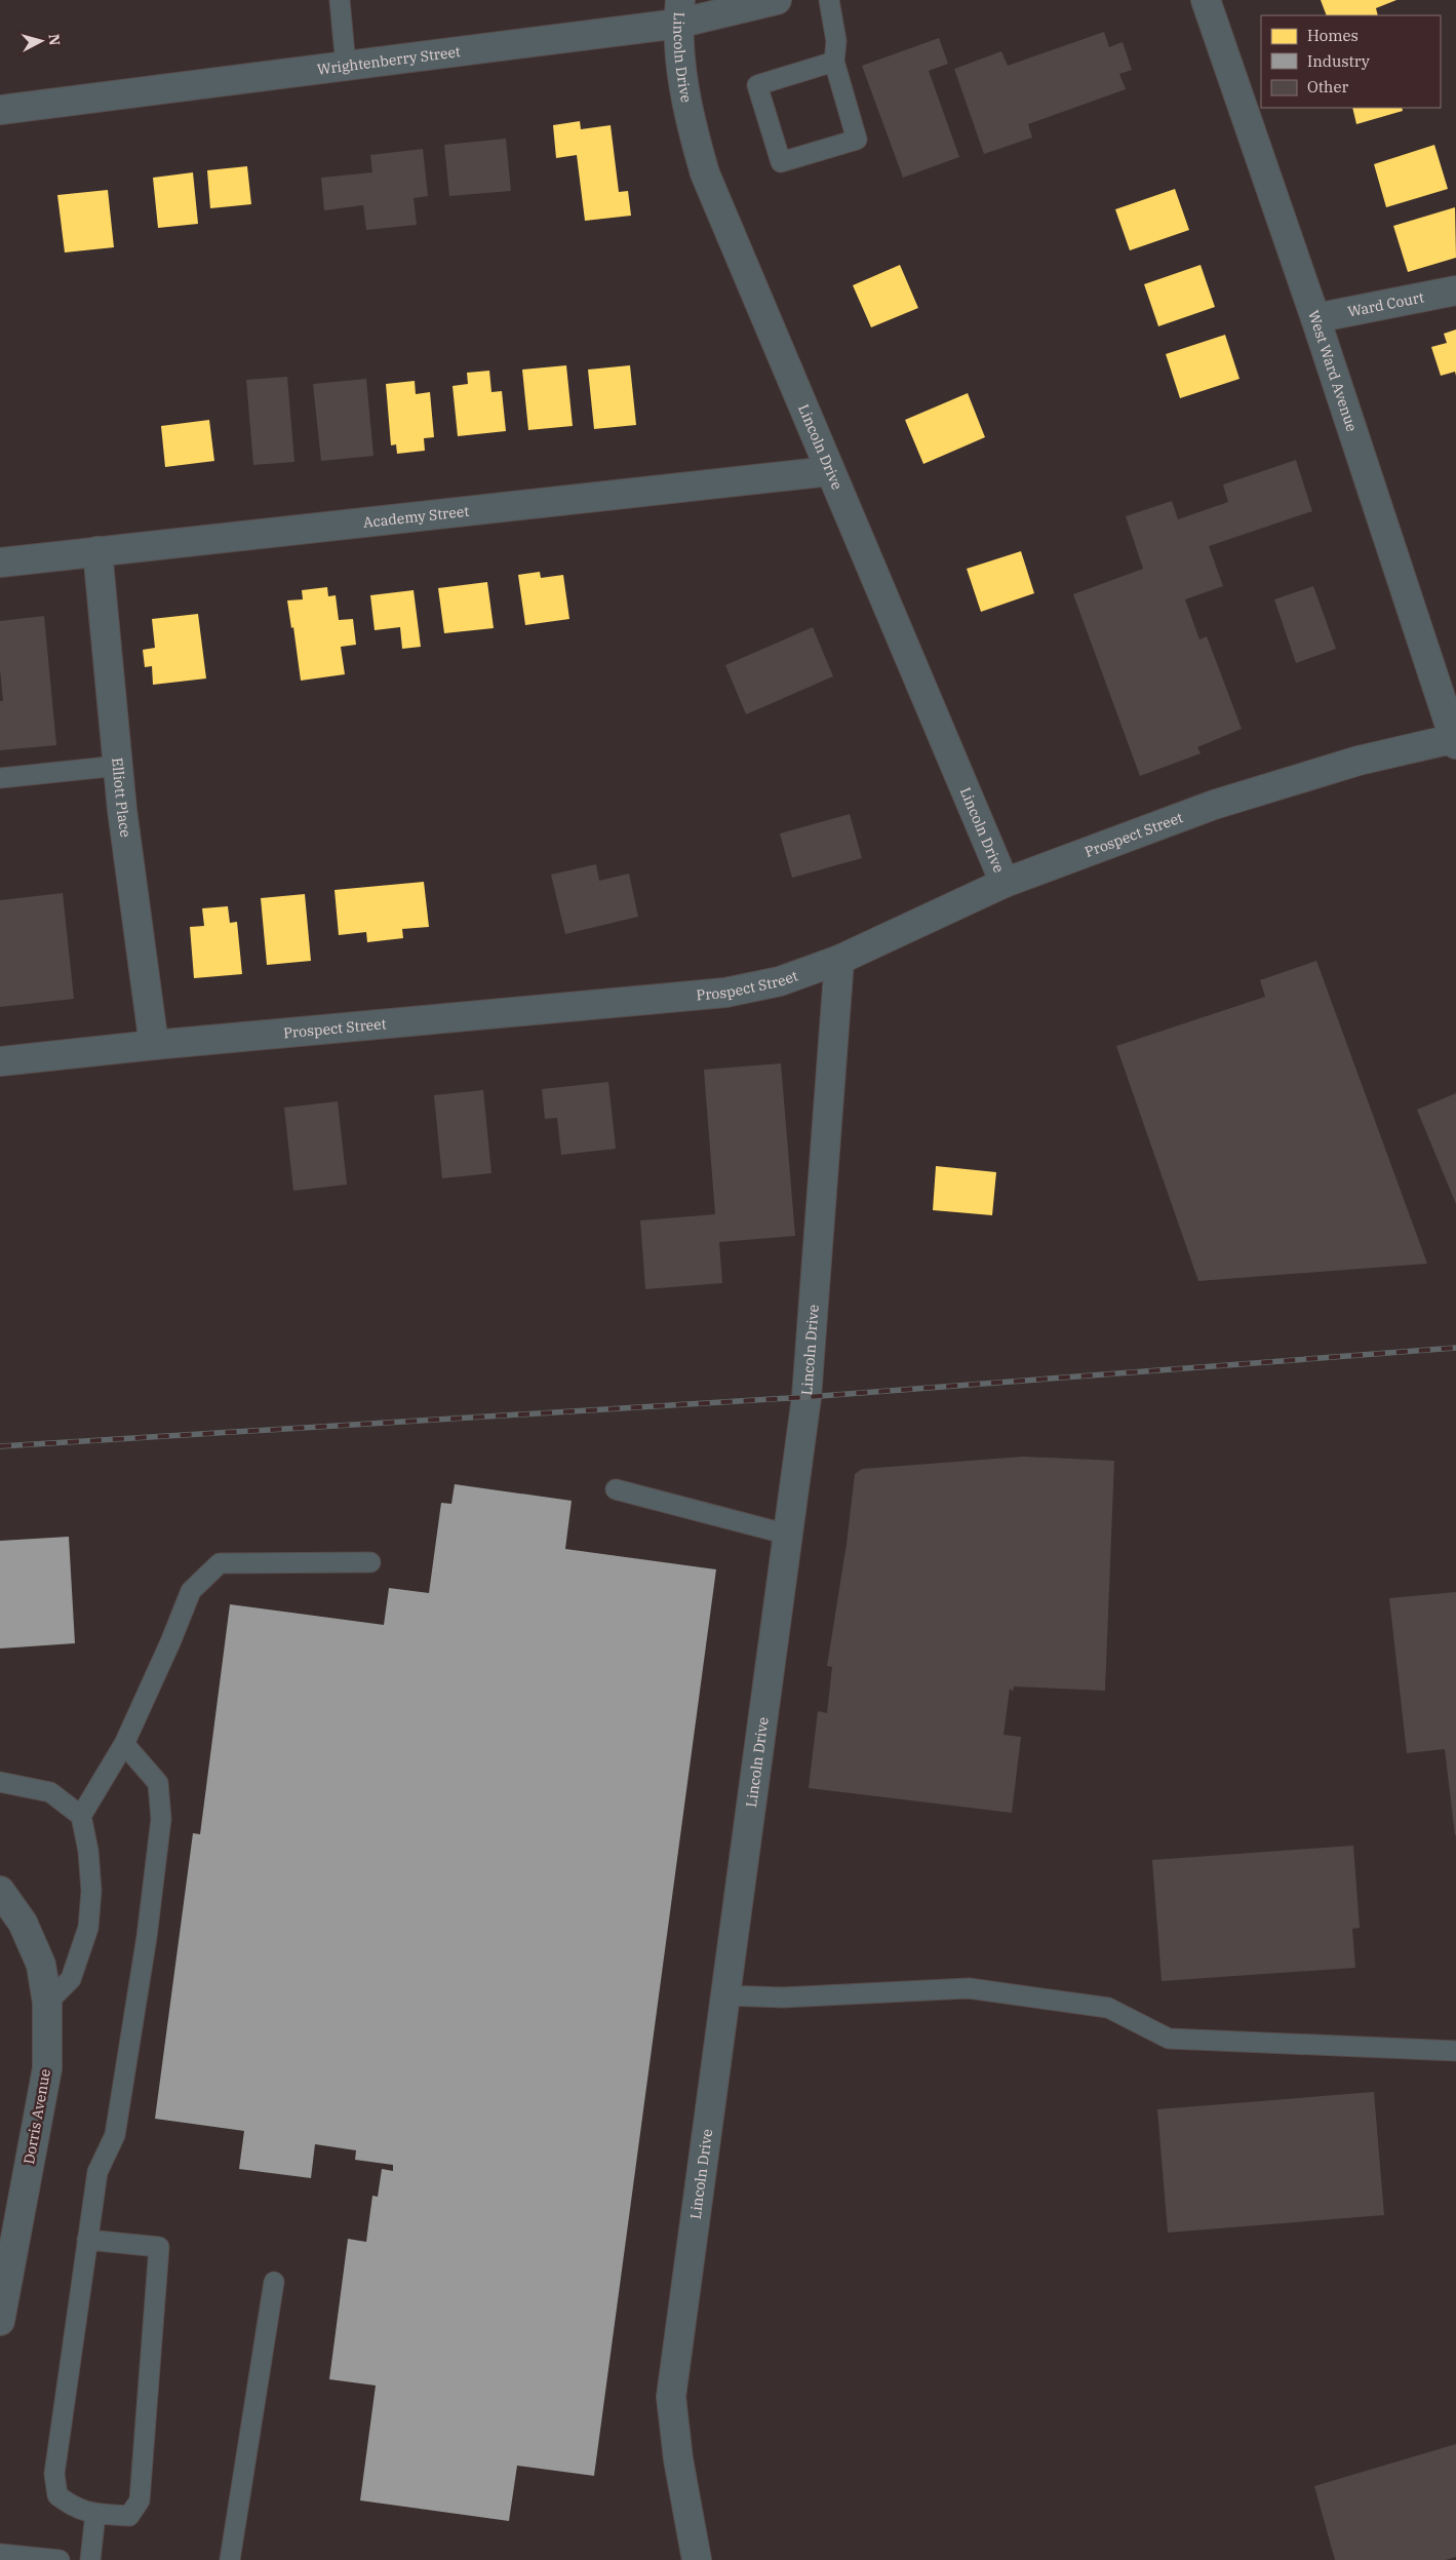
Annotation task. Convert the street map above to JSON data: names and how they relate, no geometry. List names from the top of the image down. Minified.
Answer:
{"streets":{"street":["Lincoln Drive","Wrightenberry Street","Ward Court","West Ward Avenue","Academy Street","Elliott Place","Prospect Street","Dorris Avenue"]},"crossings":[["Lincoln Drive","Wrightenberry Street"],["Lincoln Drive","Academy Street"],["Lincoln Drive","Prospect Street"],["Ward Court","West Ward Avenue"],["West Ward Avenue","Prospect Street"],["Academy Street","Elliott Place"],["Elliott Place","Prospect Street"]],"legend":["Homes","Industry","Other"],"north":"right"}
